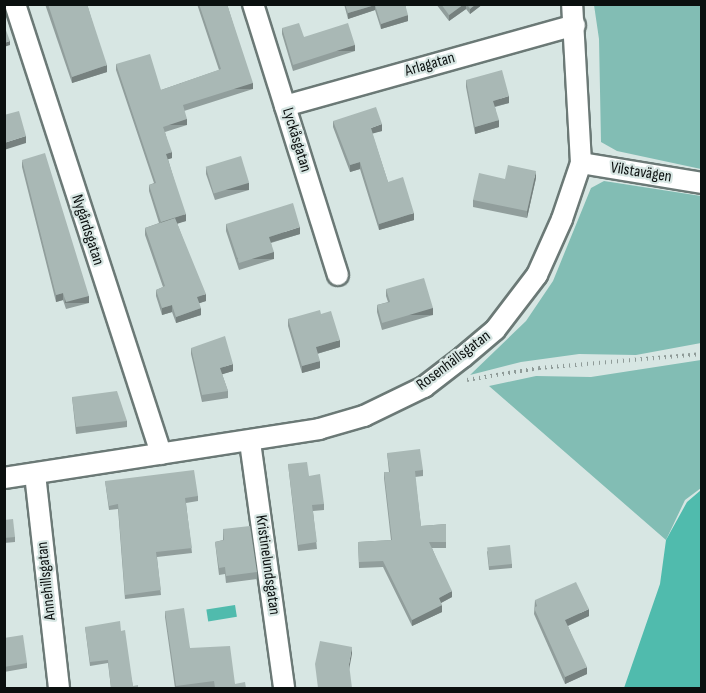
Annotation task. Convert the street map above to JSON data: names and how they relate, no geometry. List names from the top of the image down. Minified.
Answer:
{"streets":{"street":["Arlagatan","Lyckåsgatan","Vilstavägen","Nygårdsgatan","Rosenhällsgatan","Kristinelundsgatan","Annehillsgatan"]},"crossings":[["Arlagatan","Lyckåsgatan"],["Arlagatan","Rosenhällsgatan"],["Vilstavägen","Rosenhällsgatan"],["Nygårdsgatan","Rosenhällsgatan"],["Rosenhällsgatan","Kristinelundsgatan"],["Rosenhällsgatan","Annehillsgatan"]]}
